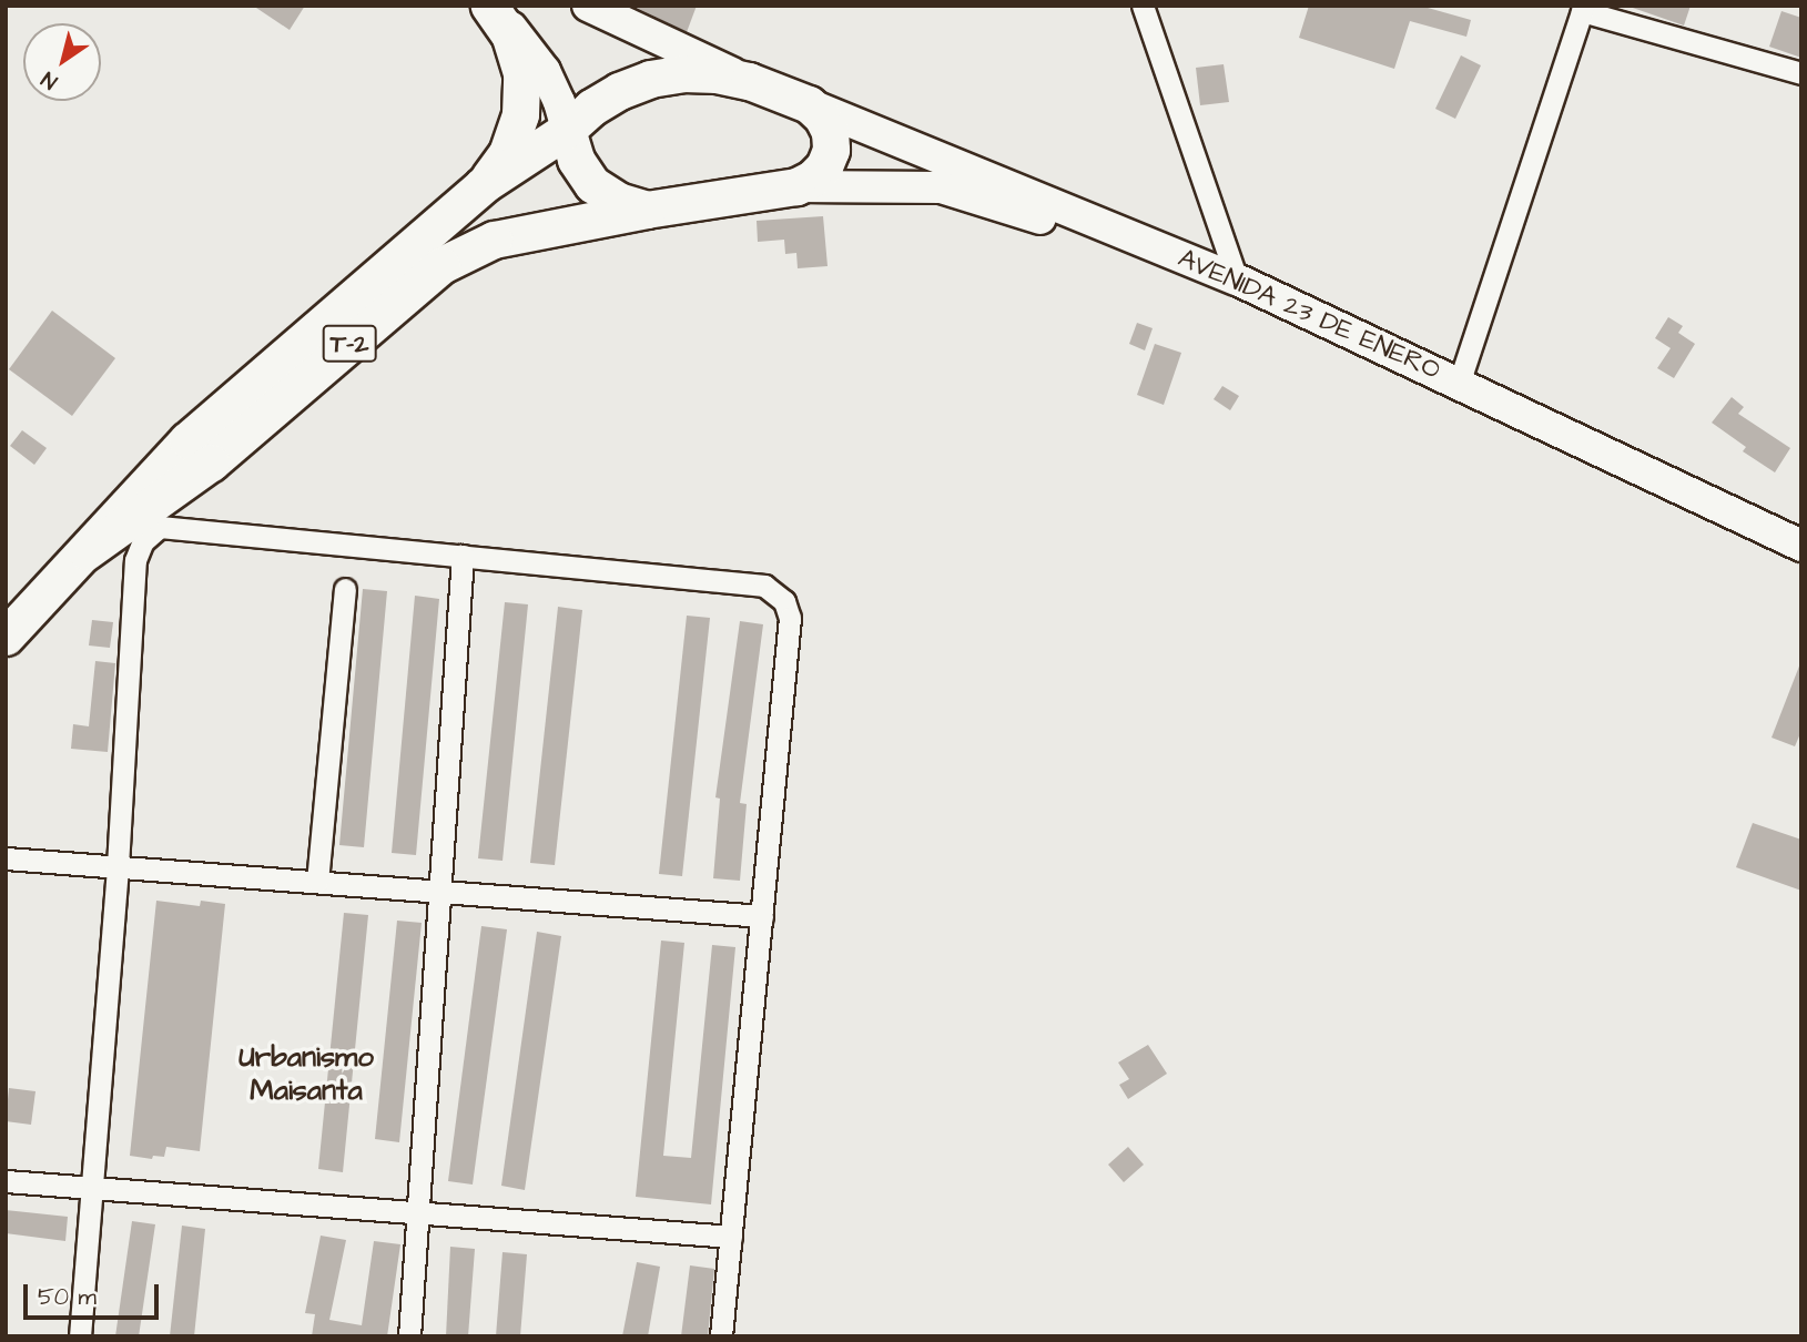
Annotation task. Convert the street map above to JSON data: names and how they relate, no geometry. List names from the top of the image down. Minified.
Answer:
{"streets":{"highway":["T-2"],"main road":["AVENIDA 23 DE ENERO"]},"crossings":[["AVENIDA 23 DE ENERO","T-2"]],"districts":["Urbanismo Maisanta"],"scale_bar":"50 m","north":"bottom left"}
